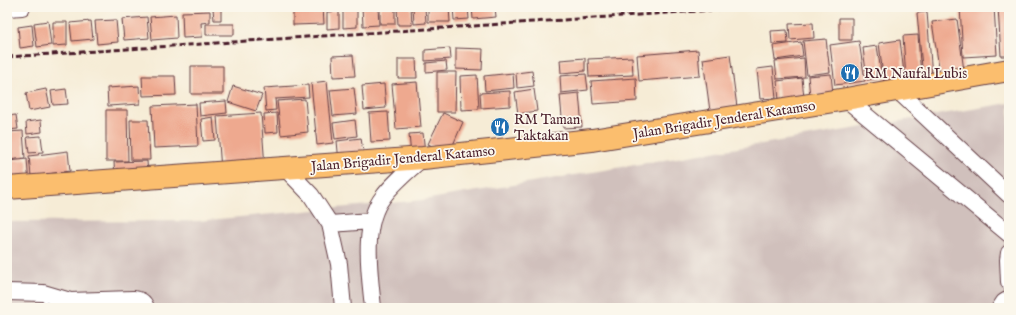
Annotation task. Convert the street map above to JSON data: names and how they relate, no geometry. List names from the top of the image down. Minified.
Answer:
{"streets":{"highway":["Jalan Brigadir Jenderal Katamso"]},"places":{"restaurant":["RM Naufal Lubis","RM Taman Taktakan"]}}
